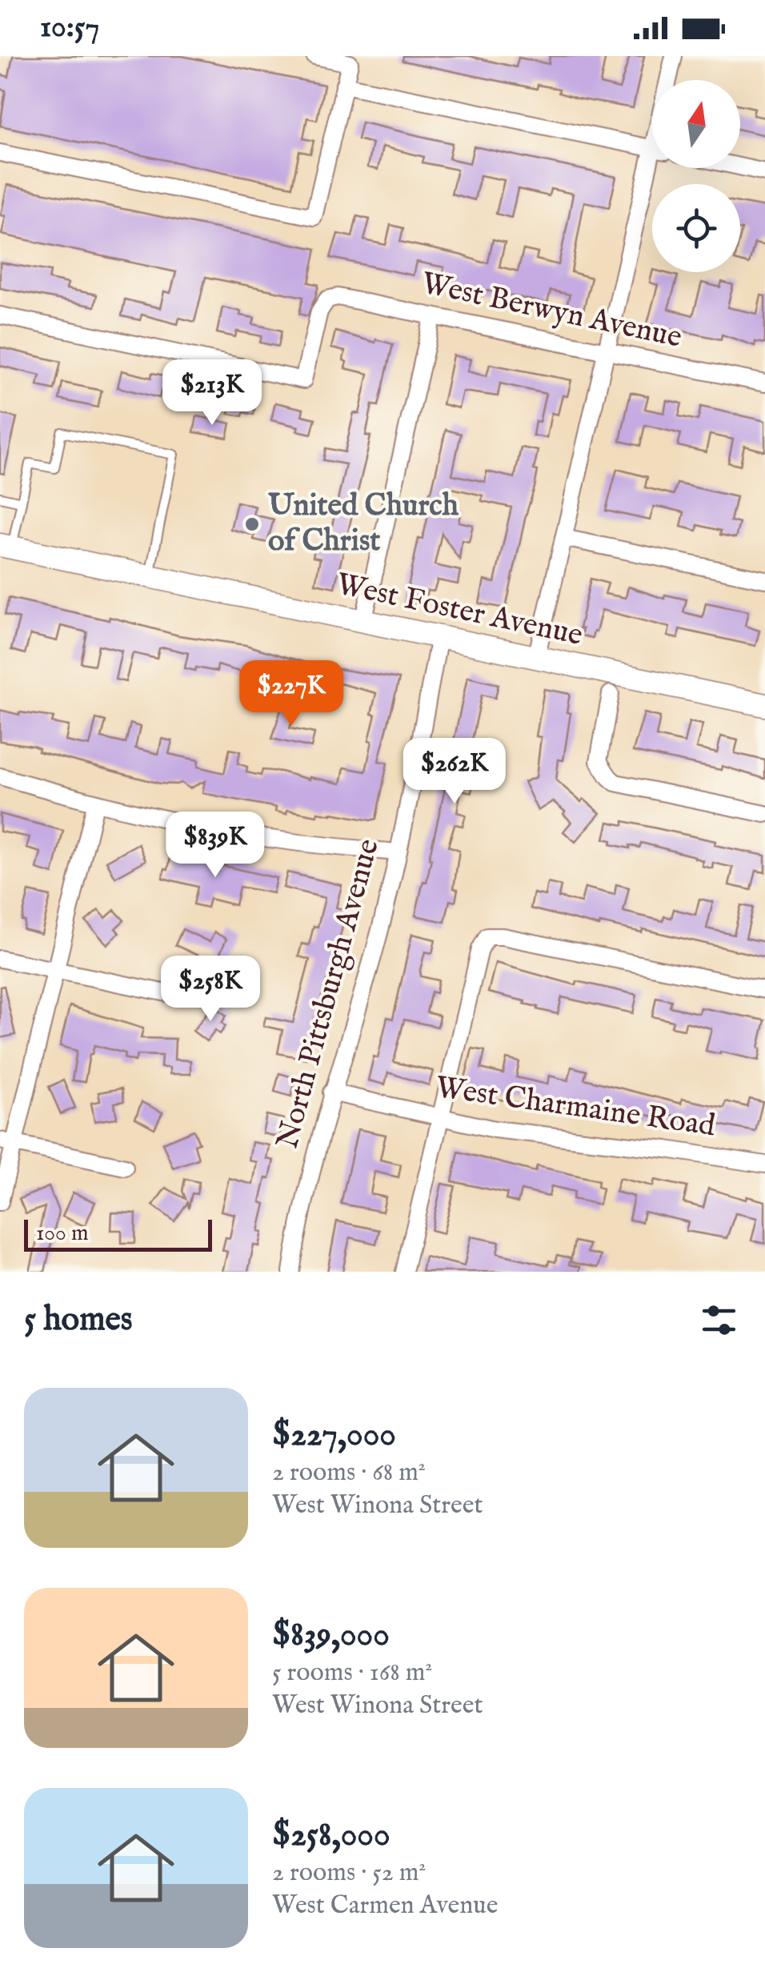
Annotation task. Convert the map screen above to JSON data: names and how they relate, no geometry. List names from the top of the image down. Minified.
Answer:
{"streets":{"street":["West Berwyn Avenue","West Foster Avenue","North Pittsburgh Avenue","West Charmaine Road"]},"crossings":[["West Foster Avenue","North Pittsburgh Avenue"],["North Pittsburgh Avenue","West Charmaine Road"]],"places":["United Church of Christ"],"scale_bar":"100 m","north":"top","page":{"status":"10:57","price":["$213K","$227K","$262K","$839K","$258K"],"scale":"100 m","heading":"5 homes","list":[{"name":"$227,000","note":"2 rooms · 68 m² · West Winona Street"},{"name":"$839,000","note":"5 rooms · 168 m² · West Winona Street"},{"name":"$258,000","note":"2 rooms · 52 m² · West Carmen Avenue"}]}}
